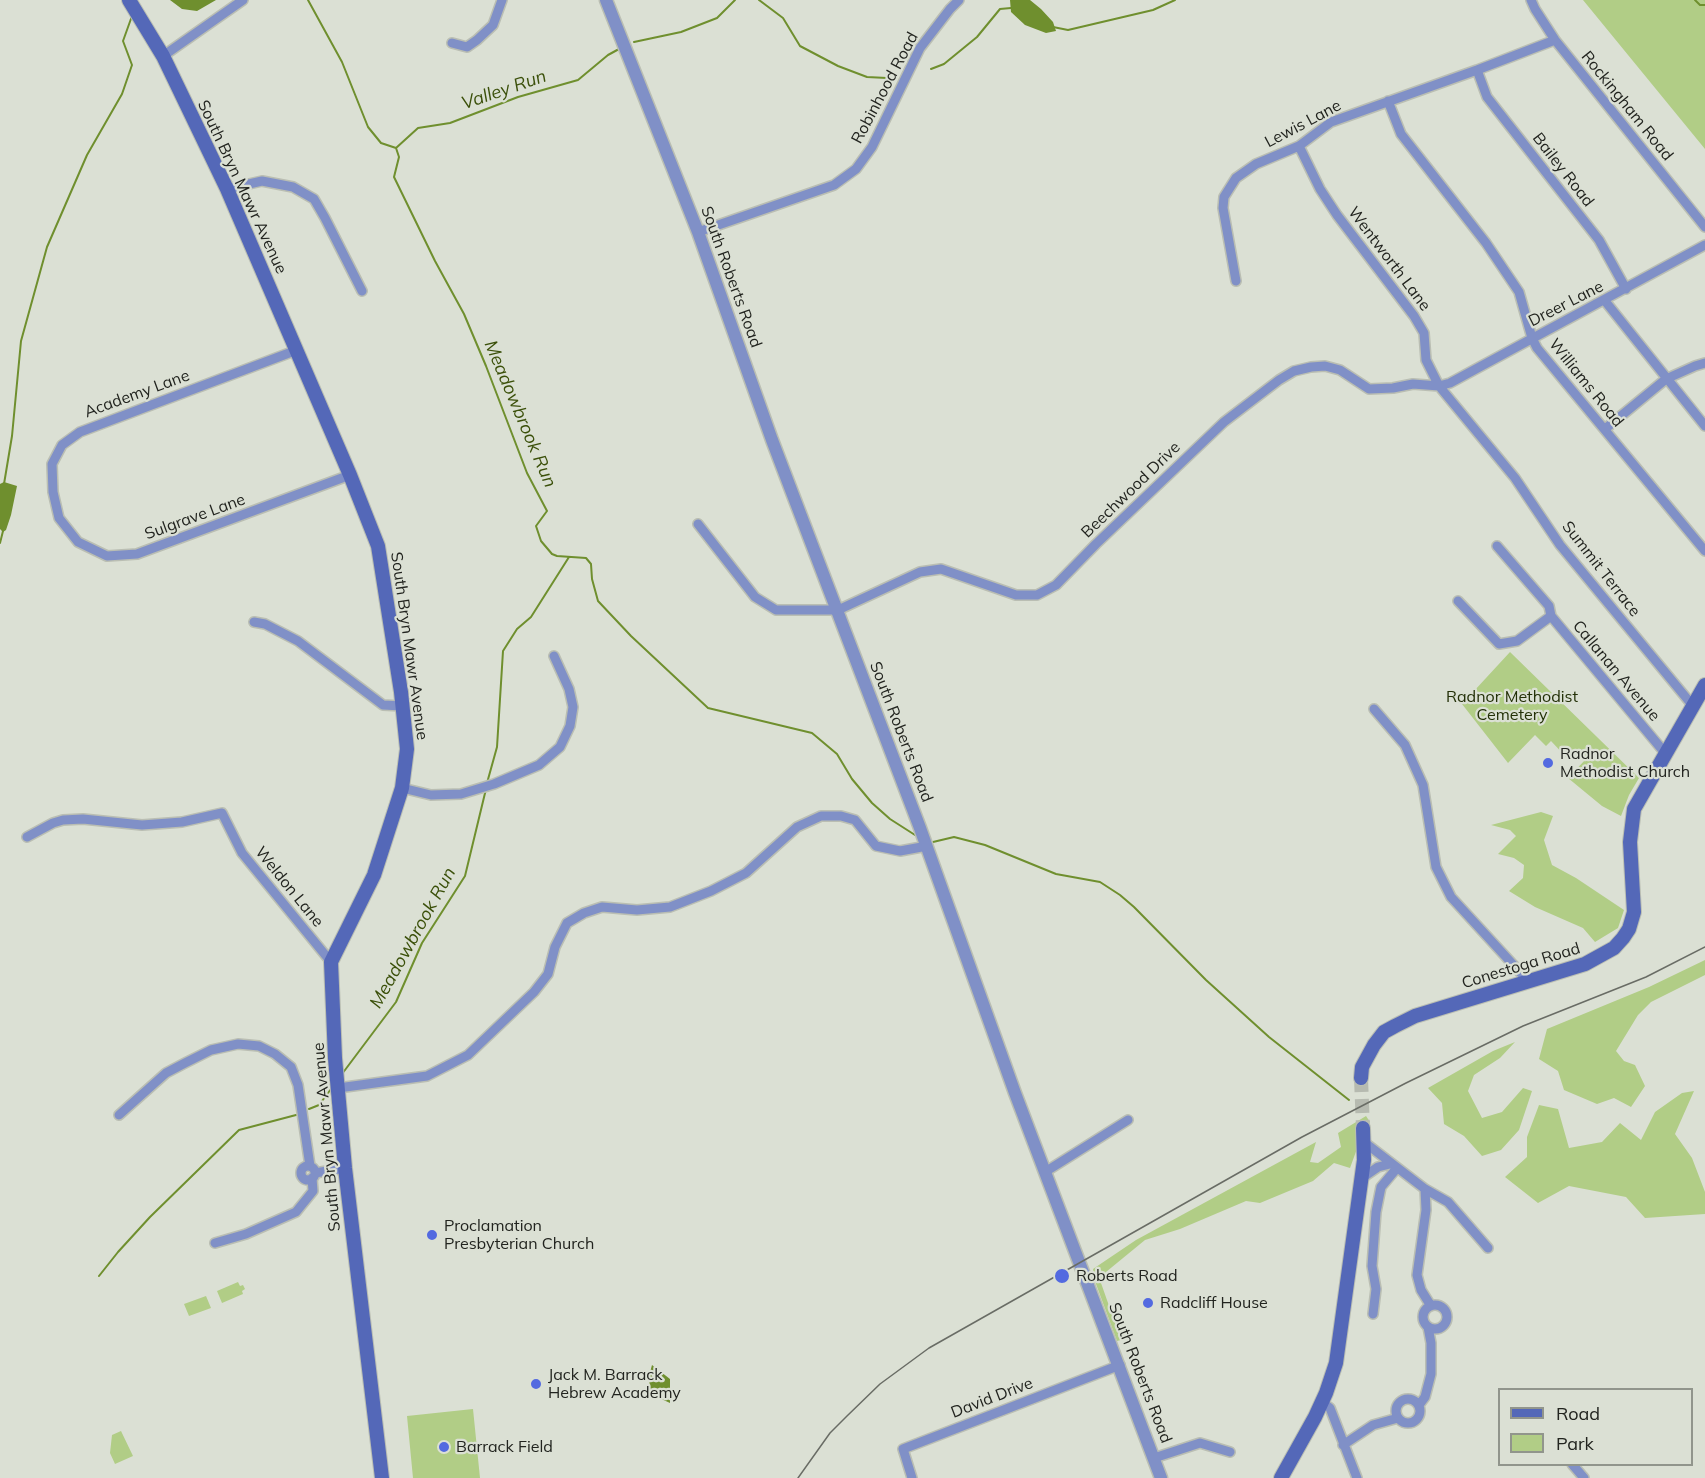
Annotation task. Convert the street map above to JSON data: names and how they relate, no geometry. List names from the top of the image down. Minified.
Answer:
{"streets":{"main road":["South Bryn Mawr Avenue","Conestoga Road"],"street":["Robinhood Road","Rockingham Road","Lewis Lane","Bailey Road","Wentworth Lane","South Roberts Road","Dreer Lane","Williams Road","Academy Lane","Beechwood Drive","Sulgrave Lane","Summit Terrace","Callanan Avenue","Weldon Lane","David Drive"]},"crossings":[["Robinhood Road","South Roberts Road"],["Rockingham Road","Lewis Lane"],["Lewis Lane","Bailey Road"],["Lewis Lane","Wentworth Lane"],["Lewis Lane","Williams Road"],["Bailey Road","Dreer Lane"],["South Bryn Mawr Avenue","Academy Lane"],["South Bryn Mawr Avenue","Sulgrave Lane"],["South Bryn Mawr Avenue","Weldon Lane"],["Wentworth Lane","Dreer Lane"],["Wentworth Lane","Beechwood Drive"],["Wentworth Lane","Summit Terrace"],["South Roberts Road","Beechwood Drive"],["South Roberts Road","David Drive"],["Dreer Lane","Williams Road"],["Dreer Lane","Beechwood Drive"],["Academy Lane","Sulgrave Lane"],["Summit Terrace","Conestoga Road"],["Callanan Avenue","Conestoga Road"]],"water":["Valley Run","Meadowbrook Run"],"parks":["Radnor Methodist Cemetery"],"places":["Radnor Methodist Church","Proclamation Presbyterian Church","Roberts Road","Radcliff House","Jack M. Barrack Hebrew Academy","Barrack Field"],"legend":["Road","Park"]}
